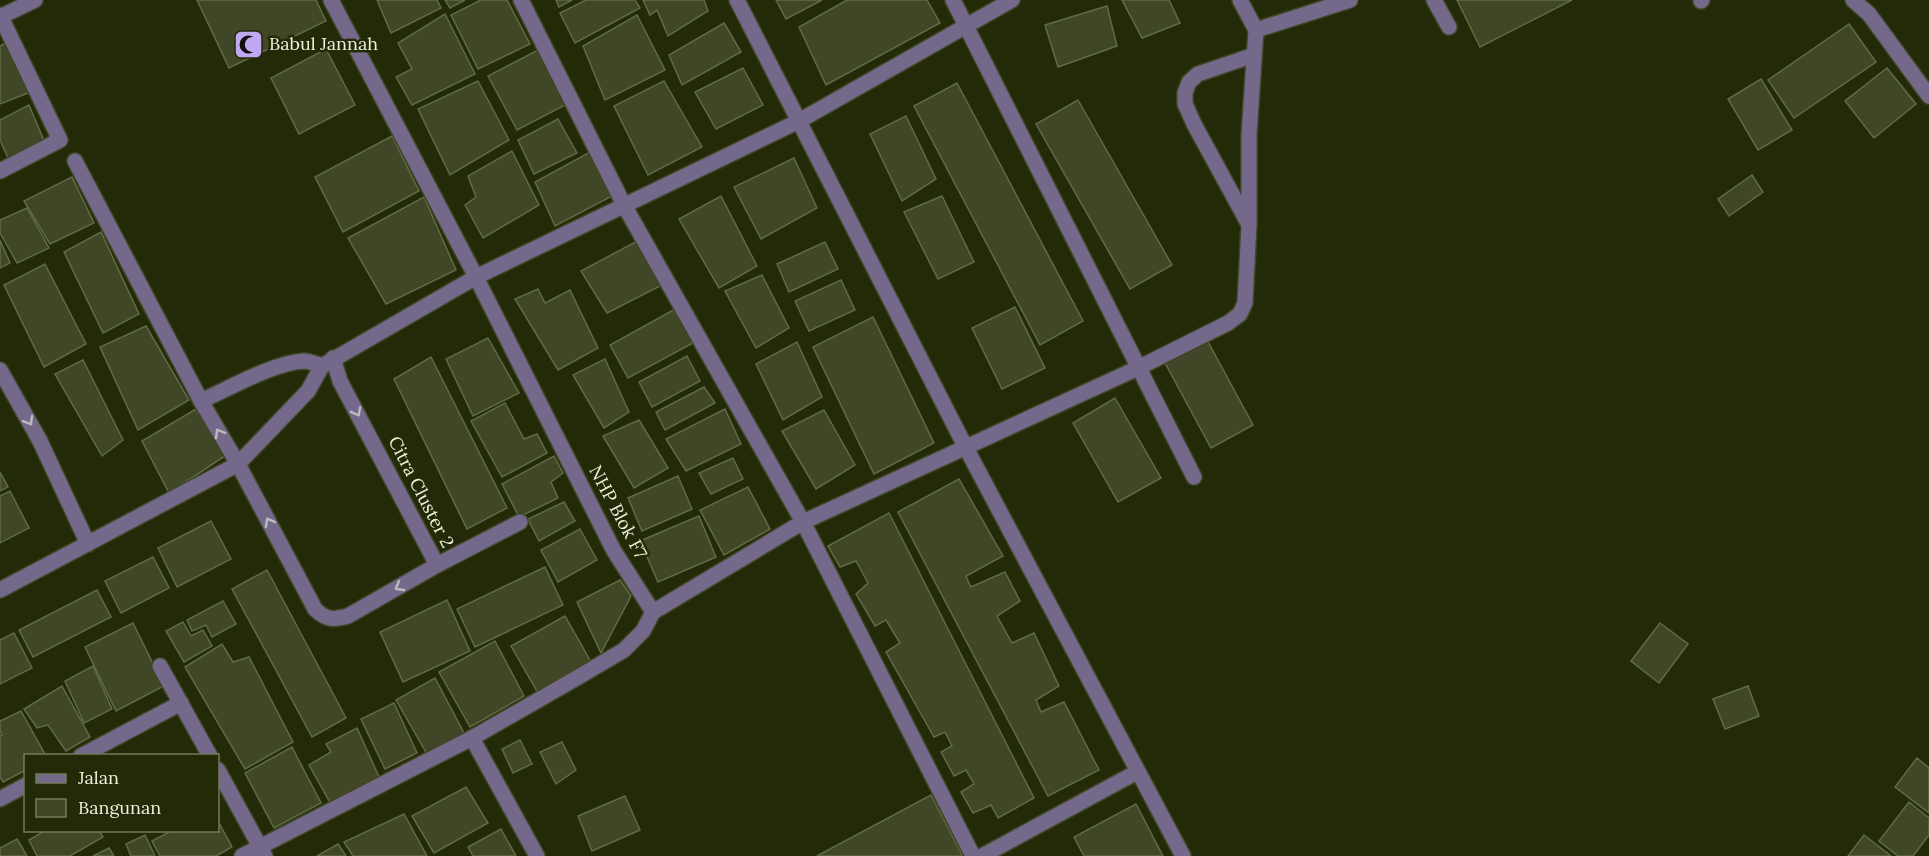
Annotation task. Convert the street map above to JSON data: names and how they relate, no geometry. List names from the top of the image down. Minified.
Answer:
{"streets":{"street":["Citra Cluster 2","NHP Blok F7"]},"places":{"mosque":["Babul Jannah"]},"legend":["Jalan","Bangunan"]}
